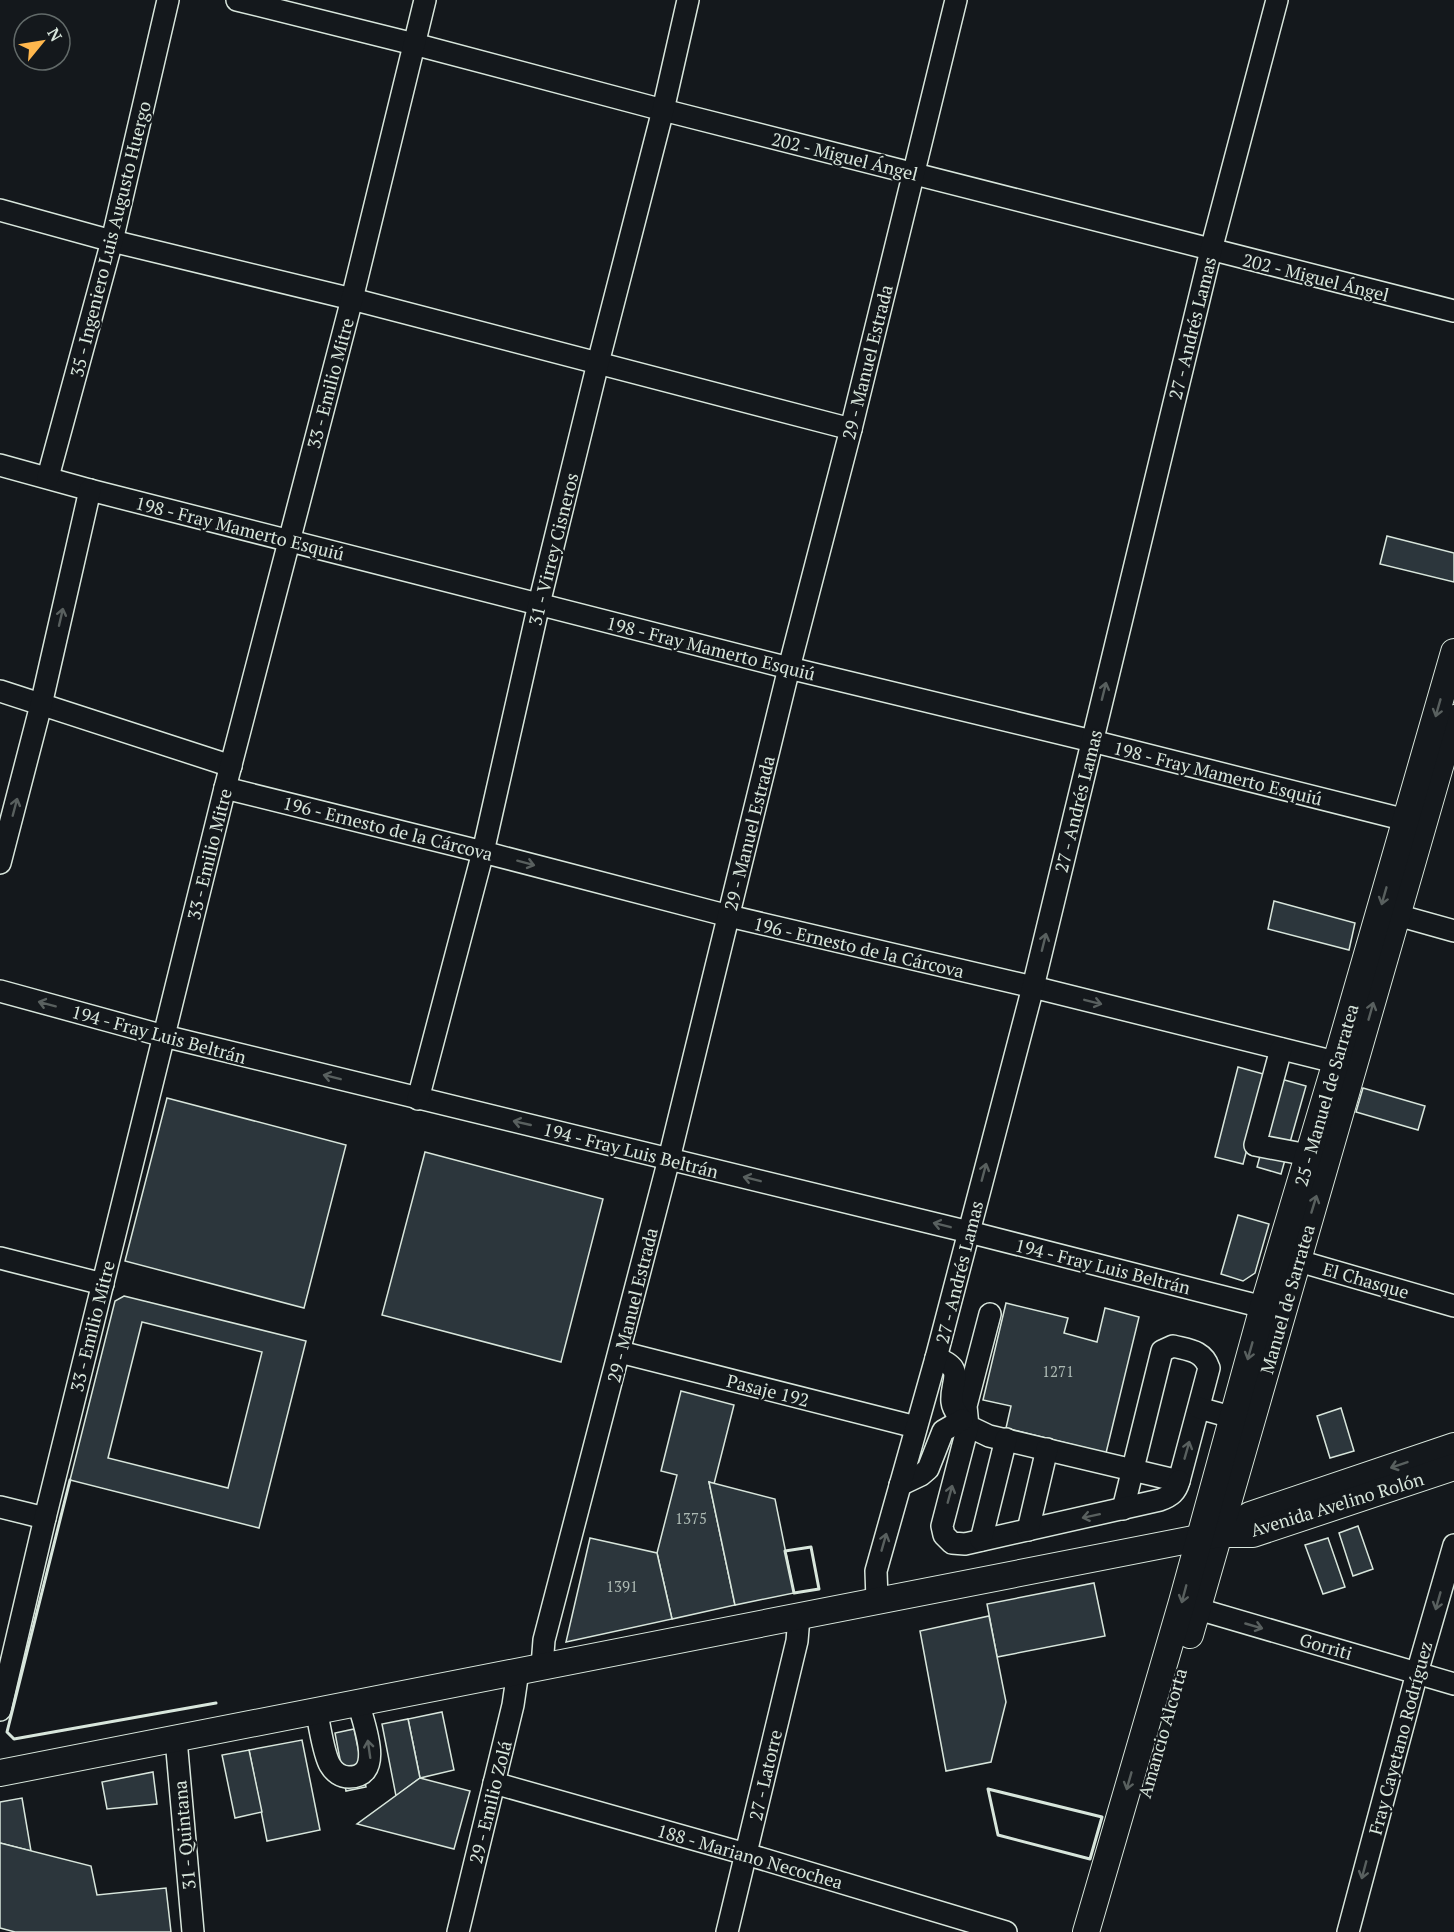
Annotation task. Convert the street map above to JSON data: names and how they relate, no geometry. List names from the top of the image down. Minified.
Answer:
{"streets":{"main road":["25 - Manuel de Sarratea","Manuel de Sarratea","Avenida Avelino Rolón","Amancio Alcorta"],"street":["202 - Miguel Ángel","35 - Ingeniero Luis Augusto Huergo","27 - Andrés Lamas","29 - Manuel Estrada","33 - Emilio Mitre","198 - Fray Mamerto Esquiú","31 - Virrey Cisneros","196 - Ernesto de la Cárcova","194 - Fray Luis Beltrán","El Chasque","Pasaje 192","Gorriti","Fray Cayetano Rodríguez","27 - Latorre","29 - Emilio Zolá","31 - Quintana","188 - Mariano Necochea"]},"crossings":[["202 - Miguel Ángel","27 - Andrés Lamas"],["202 - Miguel Ángel","29 - Manuel Estrada"],["202 - Miguel Ángel","33 - Emilio Mitre"],["202 - Miguel Ángel","31 - Virrey Cisneros"],["35 - Ingeniero Luis Augusto Huergo","198 - Fray Mamerto Esquiú"],["27 - Andrés Lamas","198 - Fray Mamerto Esquiú"],["27 - Andrés Lamas","196 - Ernesto de la Cárcova"],["27 - Andrés Lamas","194 - Fray Luis Beltrán"],["27 - Andrés Lamas","Pasaje 192"],["29 - Manuel Estrada","198 - Fray Mamerto Esquiú"],["29 - Manuel Estrada","196 - Ernesto de la Cárcova"],["29 - Manuel Estrada","194 - Fray Luis Beltrán"],["29 - Manuel Estrada","Pasaje 192"],["29 - Manuel Estrada","29 - Emilio Zolá"],["33 - Emilio Mitre","198 - Fray Mamerto Esquiú"],["33 - Emilio Mitre","196 - Ernesto de la Cárcova"],["33 - Emilio Mitre","194 - Fray Luis Beltrán"],["198 - Fray Mamerto Esquiú","31 - Virrey Cisneros"],["198 - Fray Mamerto Esquiú","25 - Manuel de Sarratea"],["198 - Fray Mamerto Esquiú","Manuel de Sarratea"],["31 - Virrey Cisneros","196 - Ernesto de la Cárcova"],["31 - Virrey Cisneros","194 - Fray Luis Beltrán"],["196 - Ernesto de la Cárcova","25 - Manuel de Sarratea"],["196 - Ernesto de la Cárcova","Manuel de Sarratea"],["194 - Fray Luis Beltrán","25 - Manuel de Sarratea"],["25 - Manuel de Sarratea","El Chasque"],["25 - Manuel de Sarratea","Manuel de Sarratea"],["25 - Manuel de Sarratea","Avenida Avelino Rolón"],["25 - Manuel de Sarratea","Amancio Alcorta"],["El Chasque","Manuel de Sarratea"],["Manuel de Sarratea","Avenida Avelino Rolón"],["Manuel de Sarratea","Amancio Alcorta"],["Avenida Avelino Rolón","Amancio Alcorta"],["Gorriti","Amancio Alcorta"],["Gorriti","Fray Cayetano Rodríguez"],["27 - Latorre","188 - Mariano Necochea"],["29 - Emilio Zolá","188 - Mariano Necochea"]],"one_way":["27 - Andrés Lamas","196 - Ernesto de la Cárcova","194 - Fray Luis Beltrán","25 - Manuel de Sarratea","Manuel de Sarratea","Gorriti","Fray Cayetano Rodríguez"],"house_numbers":["1271","1375","1391"],"north":"top right"}
